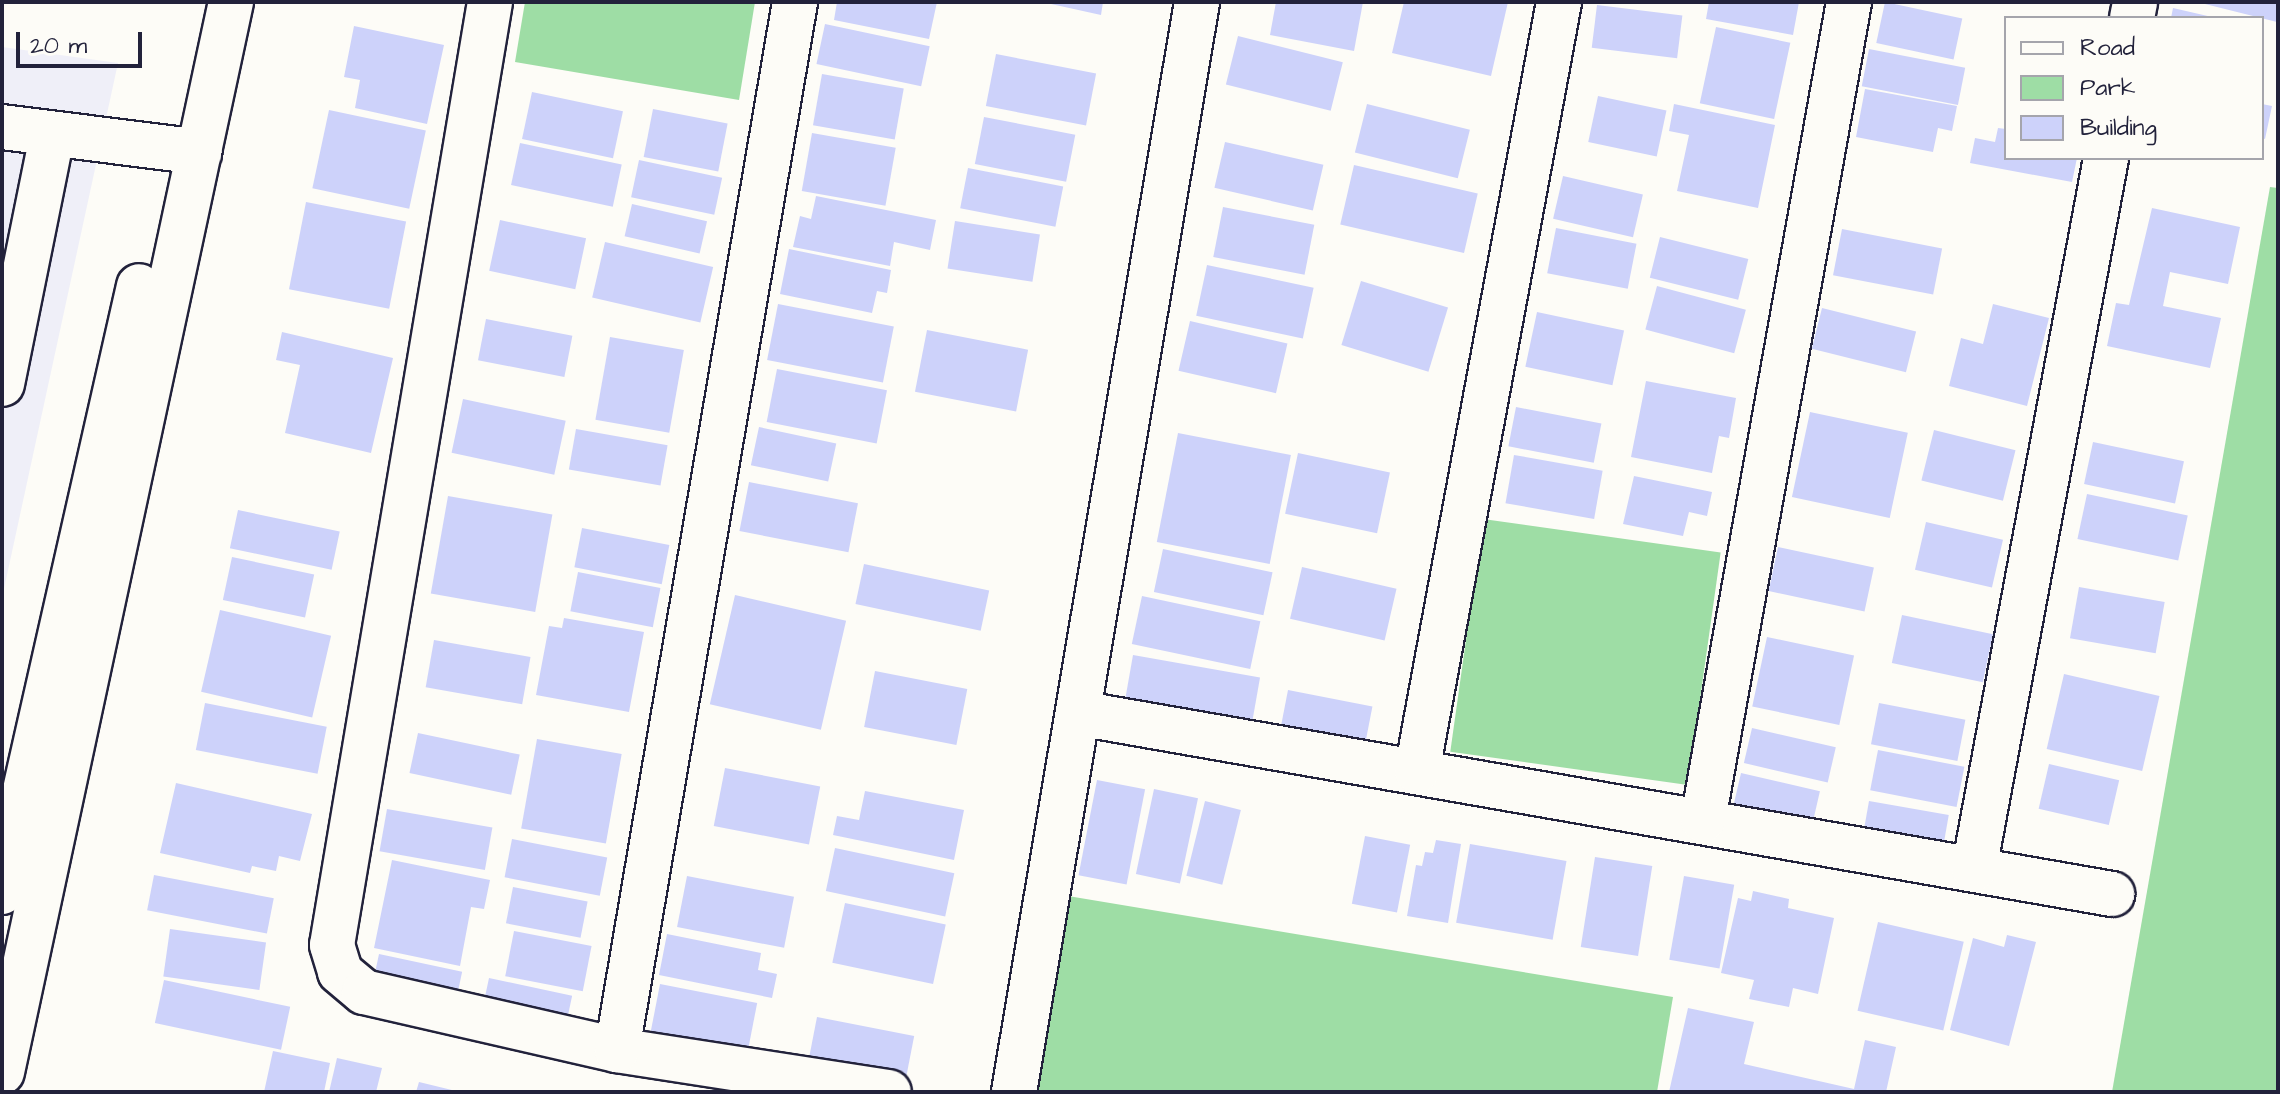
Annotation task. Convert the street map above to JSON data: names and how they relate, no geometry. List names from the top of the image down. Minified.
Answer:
{"legend":["Road","Park","Building"],"scale_bar":"20 m"}
